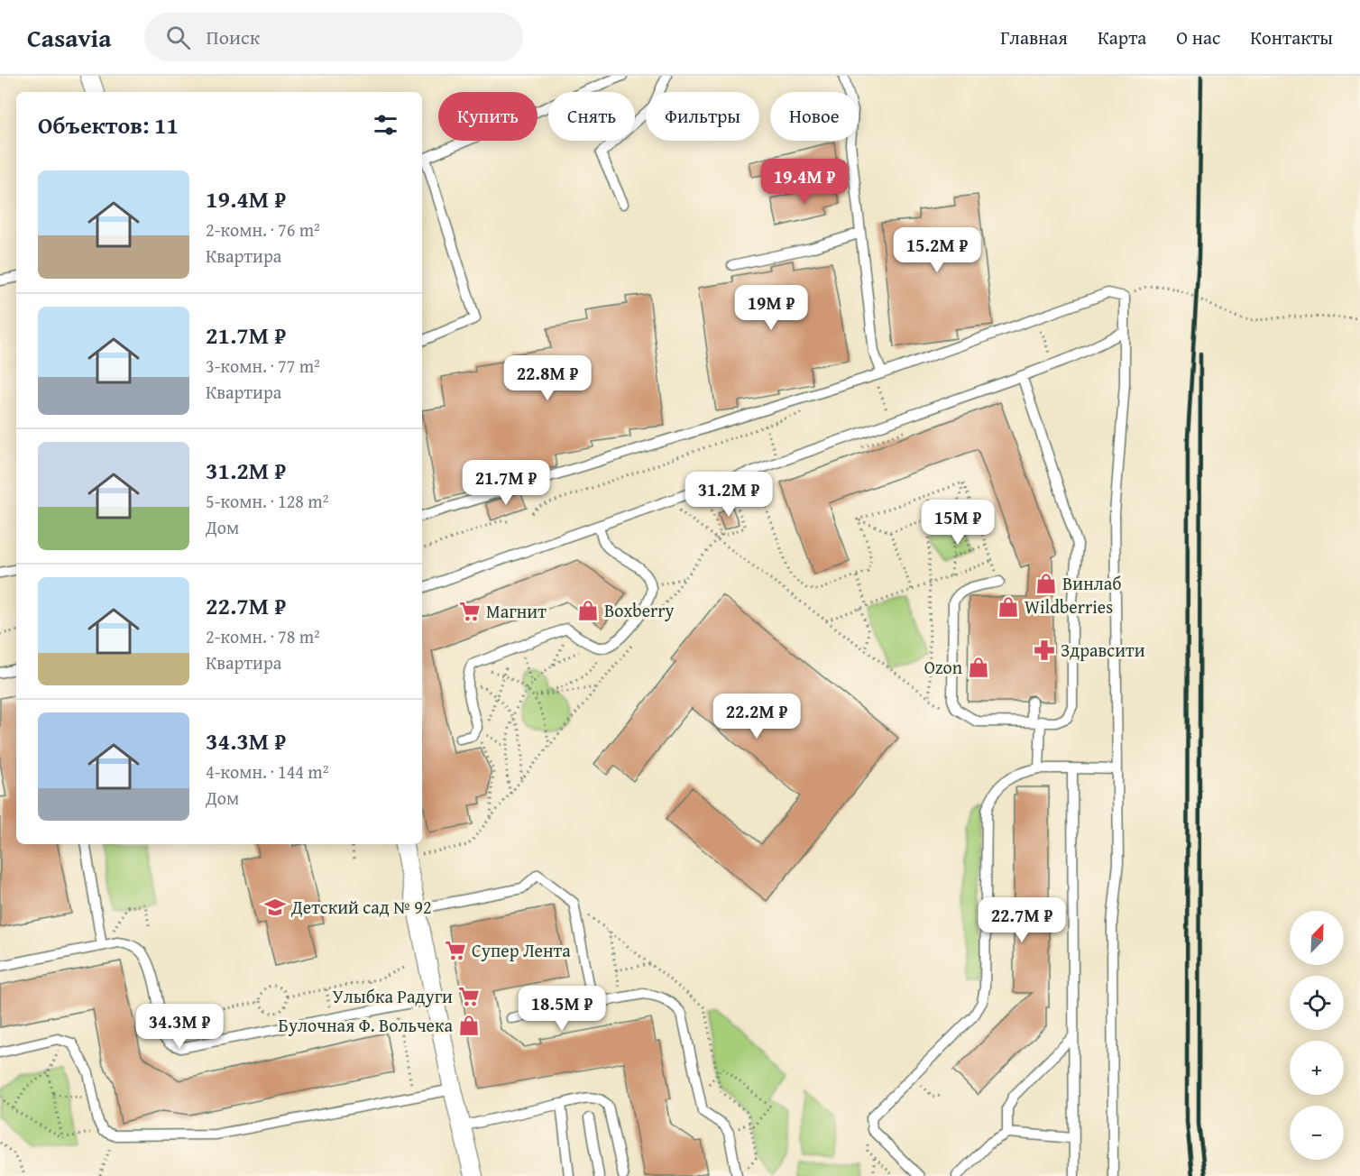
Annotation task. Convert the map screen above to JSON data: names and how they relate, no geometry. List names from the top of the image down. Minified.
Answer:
{"places":{"shop":["Винлаб","Wildberries","Boxberry","Ozon","Булочная Ф. Вольчека"],"supermarket":["Магнит","Супер Лента","Улыбка Радуги"],"pharmacy":["Здравсити"],"school or university":["Детский сад № 92"]},"north":"top right","page":{"header":"Casavia","search":"Поиск","nav":["Главная","Карта","О нас","Контакты"],"chip":["Купить","Снять","Фильтры","Новое"],"heading":"Объектов: 11","list":[{"name":"19.4M ₽","note":"2-комн. · 76 m² · Квартира"},{"name":"21.7M ₽","note":"3-комн. · 77 m² · Квартира"},{"name":"31.2M ₽","note":"5-комн. · 128 m² · Дом"},{"name":"22.7M ₽","note":"2-комн. · 78 m² · Квартира"},{"name":"34.3M ₽","note":"4-комн. · 144 m² · Дом"}],"price":["19.4M ₽","15.2M ₽","19M ₽","22.8M ₽","21.7M ₽","31.2M ₽","15M ₽","22.2M ₽","22.7M ₽","18.5M ₽","34.3M ₽"],"map_buttons":["+","−"]}}
